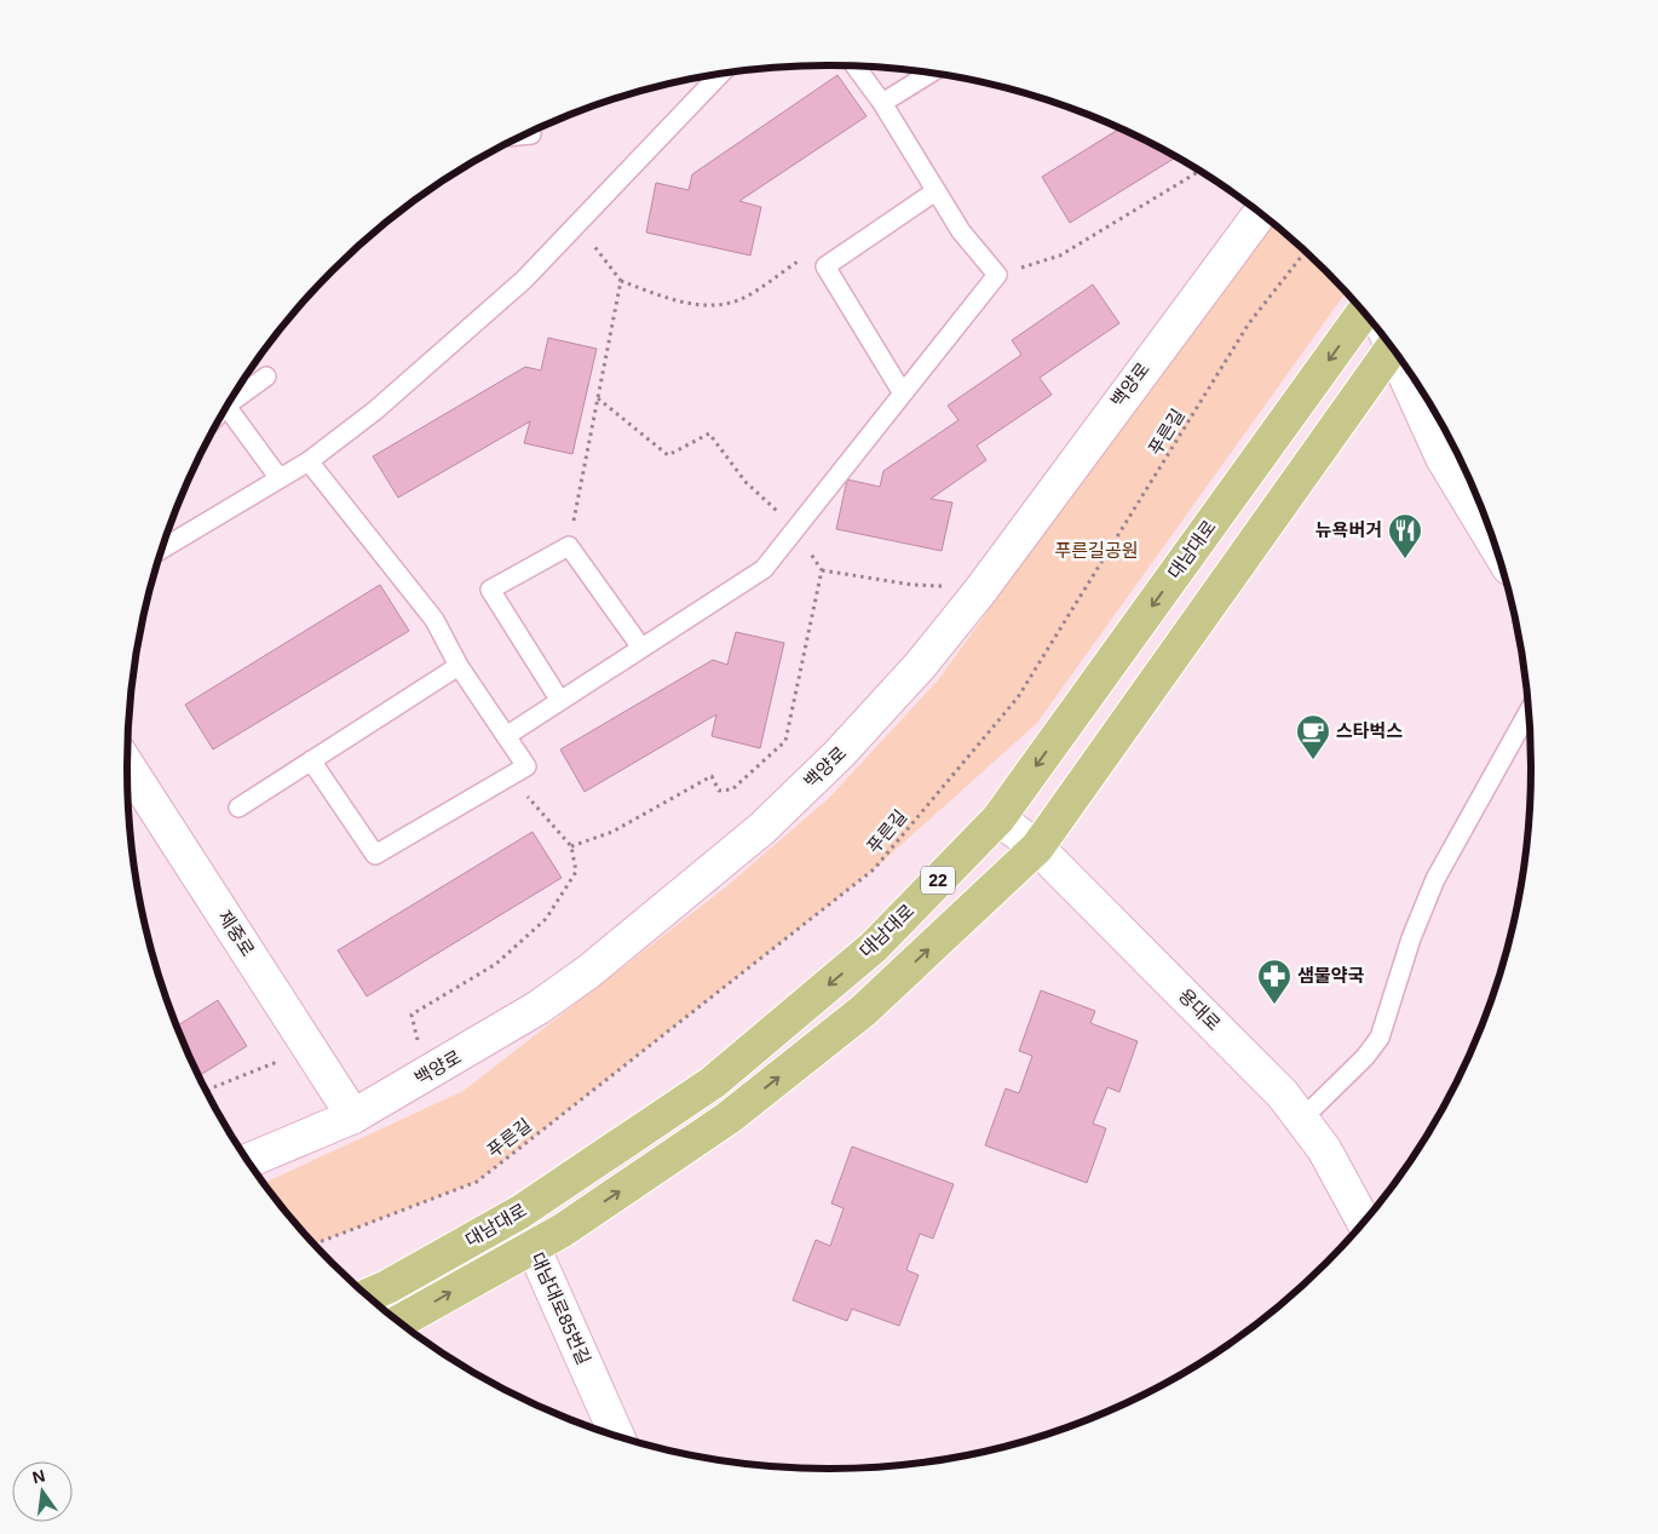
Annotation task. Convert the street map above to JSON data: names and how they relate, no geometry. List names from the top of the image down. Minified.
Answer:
{"streets":{"main road":["대남대로","22"],"street":["백양로","제중로","용대로","대남대로85번길"],"path":["푸른길"]},"crossings":[["백양로","제중로"],["대남대로","용대로"],["대남대로","대남대로85번길"]],"parks":["푸른길공원"],"places":{"restaurant":["뉴욕버거"],"cafe":["스타벅스"],"pharmacy":["샘물약국"]},"north":"top"}
